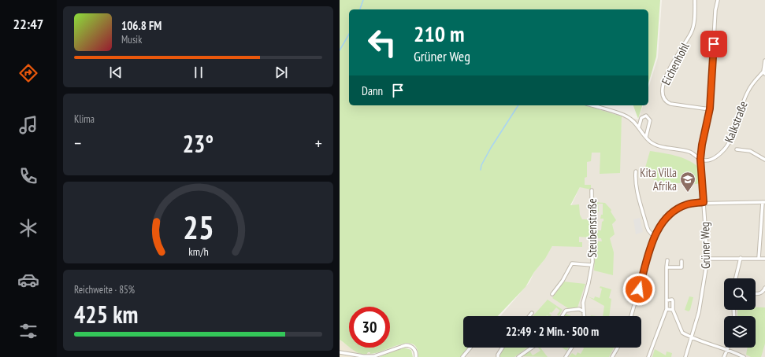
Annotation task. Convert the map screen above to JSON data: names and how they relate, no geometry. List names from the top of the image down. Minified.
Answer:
{"streets":{"street":["Eichenhohl","Kalkstraße","Steubenstraße","Grüner Weg"]},"crossings":[["Eichenhohl","Grüner Weg"],["Kalkstraße","Grüner Weg"]],"places":{"school or university":["Kita Villa Afrika"]},"page":{"tabs":"22:47","turn":["210 m","Grüner Weg"],"song":["106.8 FM","Musik"],"then":"Dann","tile":["Klima",["Reichweite · 85%","425 km"]],"heat":["−","23°","+"],"limit":"30","trip":"22:49 · 2 Min. · 500 m","gauge":["25","km/h"]}}
